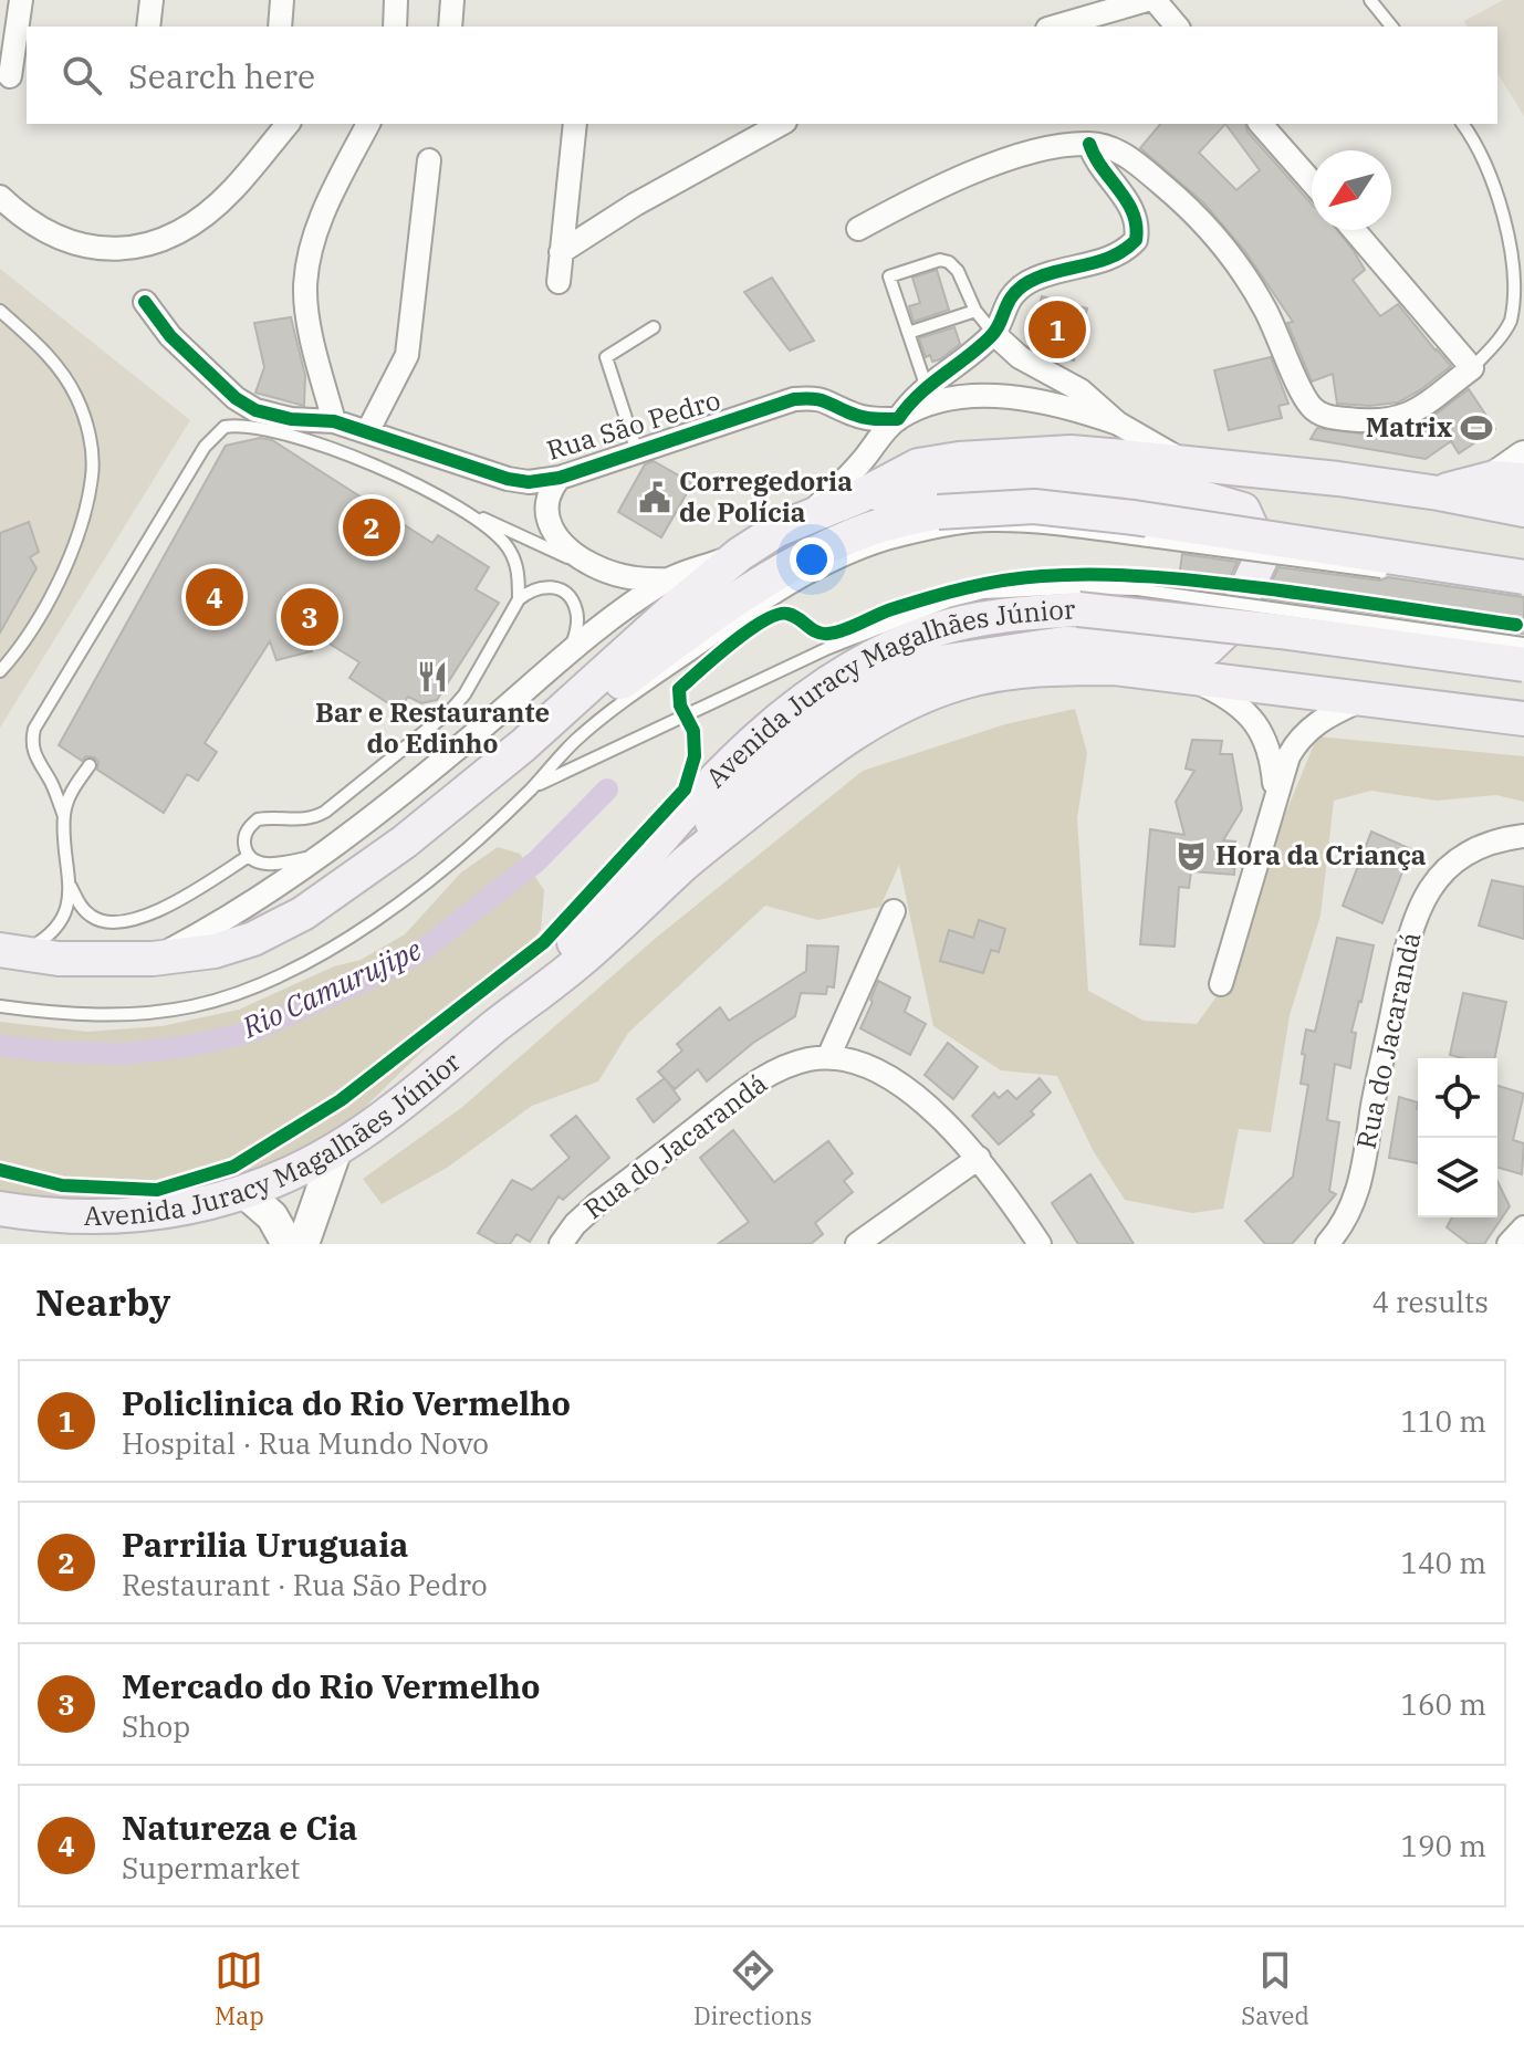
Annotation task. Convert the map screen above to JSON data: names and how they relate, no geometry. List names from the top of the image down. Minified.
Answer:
{"streets":{"main road":["Avenida Juracy Magalhães Júnior"],"street":["Rua São Pedro","Rua do Jacarandá"]},"water":["Rio Camurujipe"],"places":{"sports":["Matrix"],"public building":["Corregedoria de Polícia"],"restaurant":["Bar e Restaurante do Edinho"],"theatre":["Hora da Criança"]},"north":"bottom left","page":{"search":"Search here","pins":["1","2","4","3"],"heading":["Nearby","4 results"],"list":[{"mark":"1","name":"Policlinica do Rio Vermelho","note":"Hospital · Rua Mundo Novo","value":"110 m"},{"mark":"2","name":"Parrilia Uruguaia","note":"Restaurant · Rua São Pedro","value":"140 m"},{"mark":"3","name":"Mercado do Rio Vermelho","note":"Shop","value":"160 m"},{"mark":"4","name":"Natureza e Cia","note":"Supermarket","value":"190 m"}],"nav":["Map","Directions","Saved"]}}
